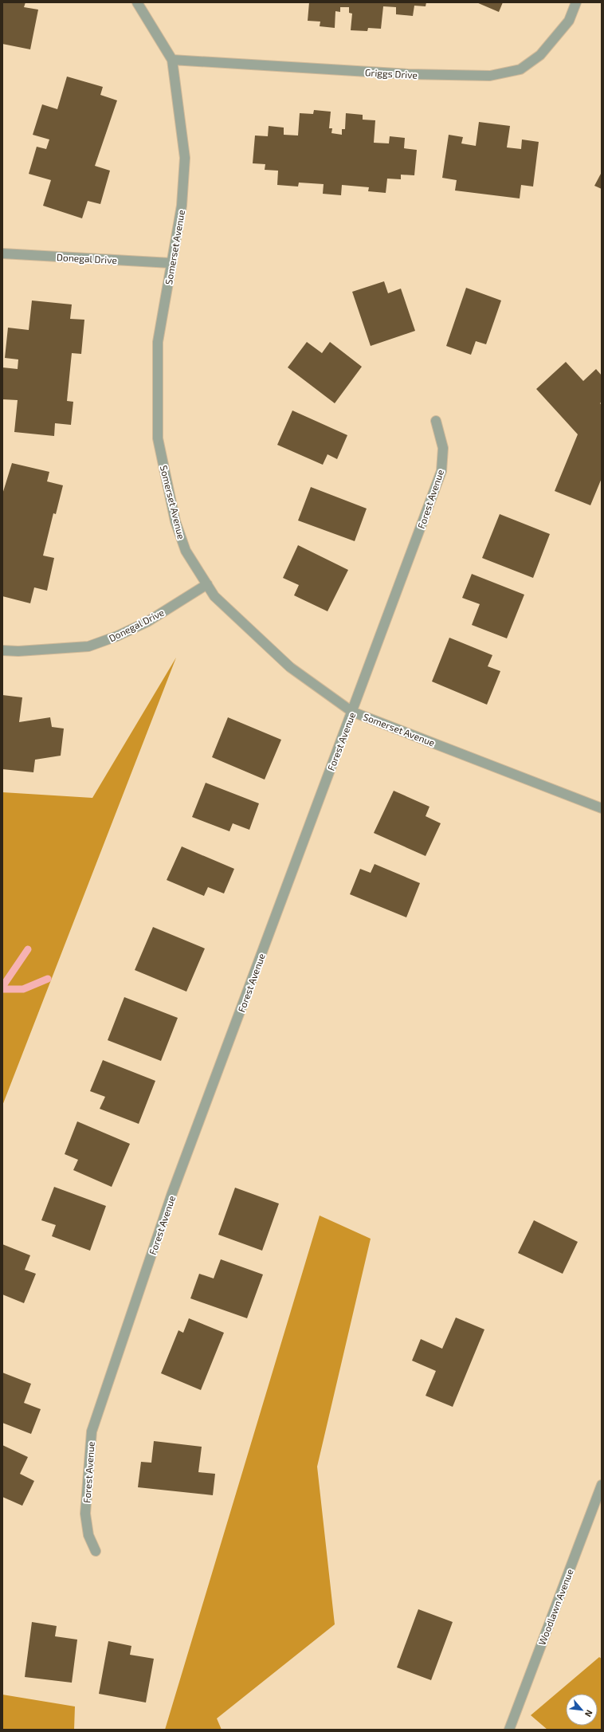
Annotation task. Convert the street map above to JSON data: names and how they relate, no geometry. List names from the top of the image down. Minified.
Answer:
{"streets":{"street":["Griggs Drive","Somerset Avenue","Donegal Drive","Forest Avenue","Woodlawn Avenue"]},"crossings":[["Griggs Drive","Somerset Avenue"],["Somerset Avenue","Donegal Drive"],["Somerset Avenue","Forest Avenue"]],"north":"bottom right"}
